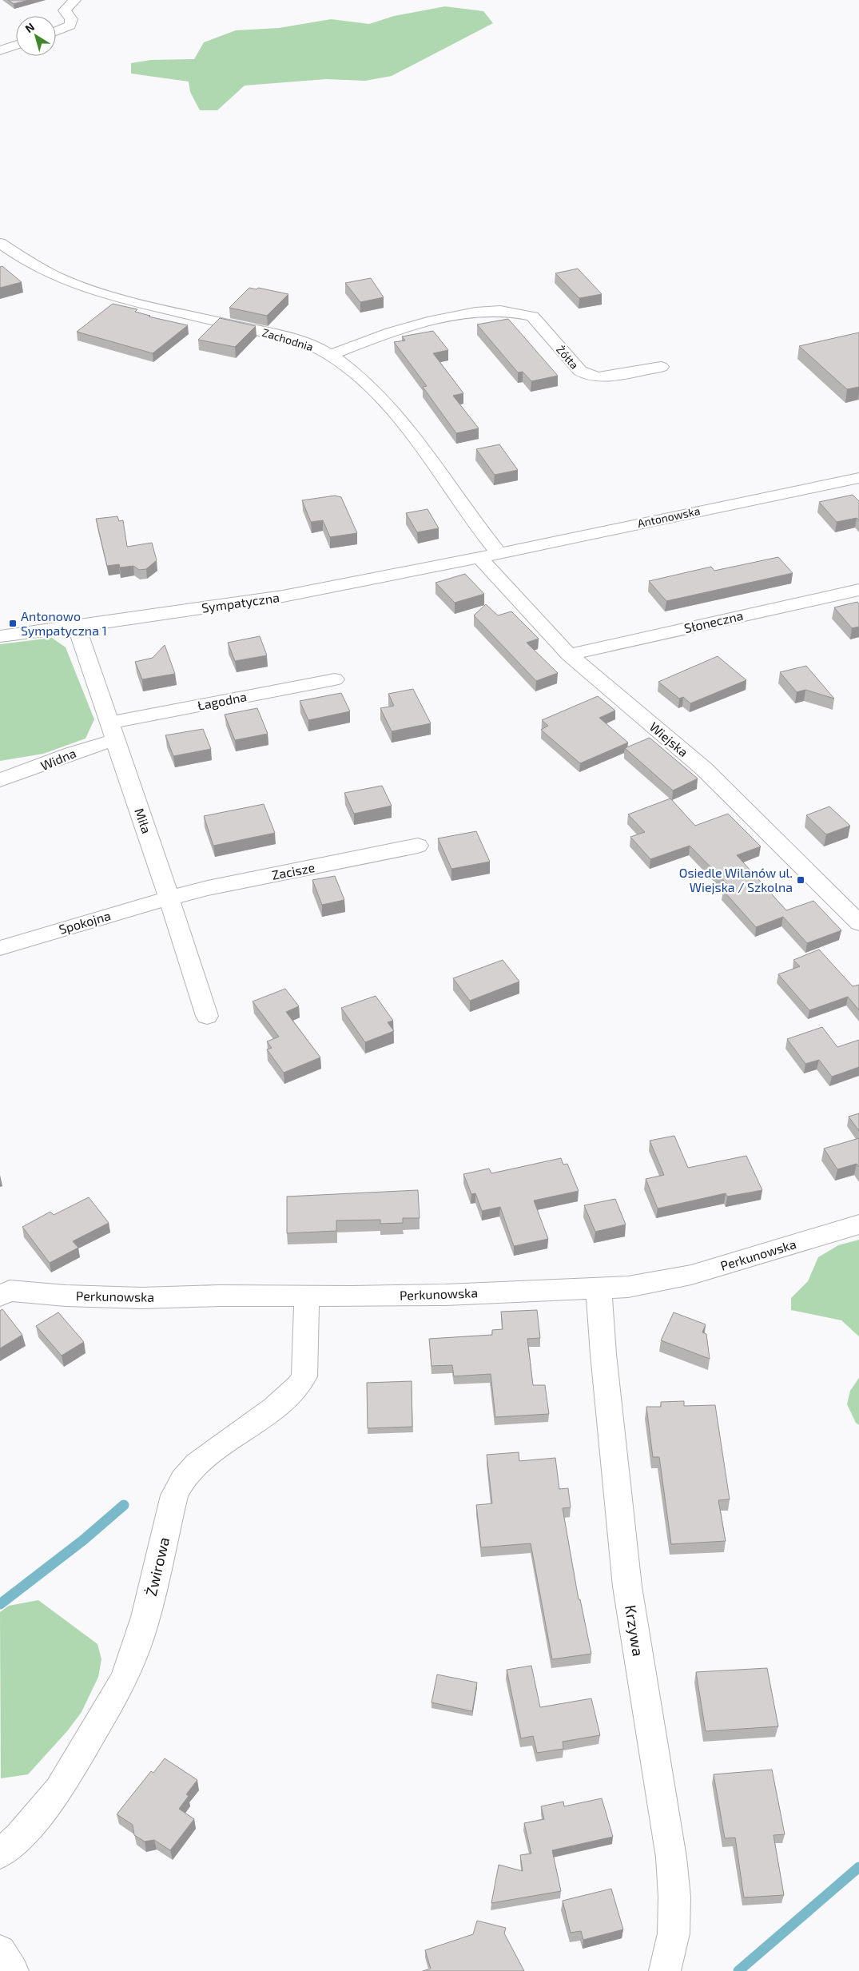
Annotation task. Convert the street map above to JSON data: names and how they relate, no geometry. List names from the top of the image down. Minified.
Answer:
{"streets":{"street":["Zachodnia","Żółta","Antonowska","Sympatyczna","Słoneczna","Łagodna","Wiejska","Widna","Miła","Zacisze","Spokojna","Perkunowska","Żwirowa","Krzywa"]},"crossings":[["Zachodnia","Żółta"],["Zachodnia","Antonowska"],["Antonowska","Sympatyczna"],["Antonowska","Wiejska"],["Sympatyczna","Wiejska"],["Sympatyczna","Miła"],["Słoneczna","Wiejska"],["Łagodna","Widna"],["Łagodna","Miła"],["Widna","Miła"],["Miła","Zacisze"],["Miła","Spokojna"],["Zacisze","Spokojna"],["Perkunowska","Żwirowa"],["Perkunowska","Krzywa"]],"places":{"transit":["Antonowo Sympatyczna 1","Osiedle Wilanów ul. Wiejska / Szkolna"]},"north":"top left"}
